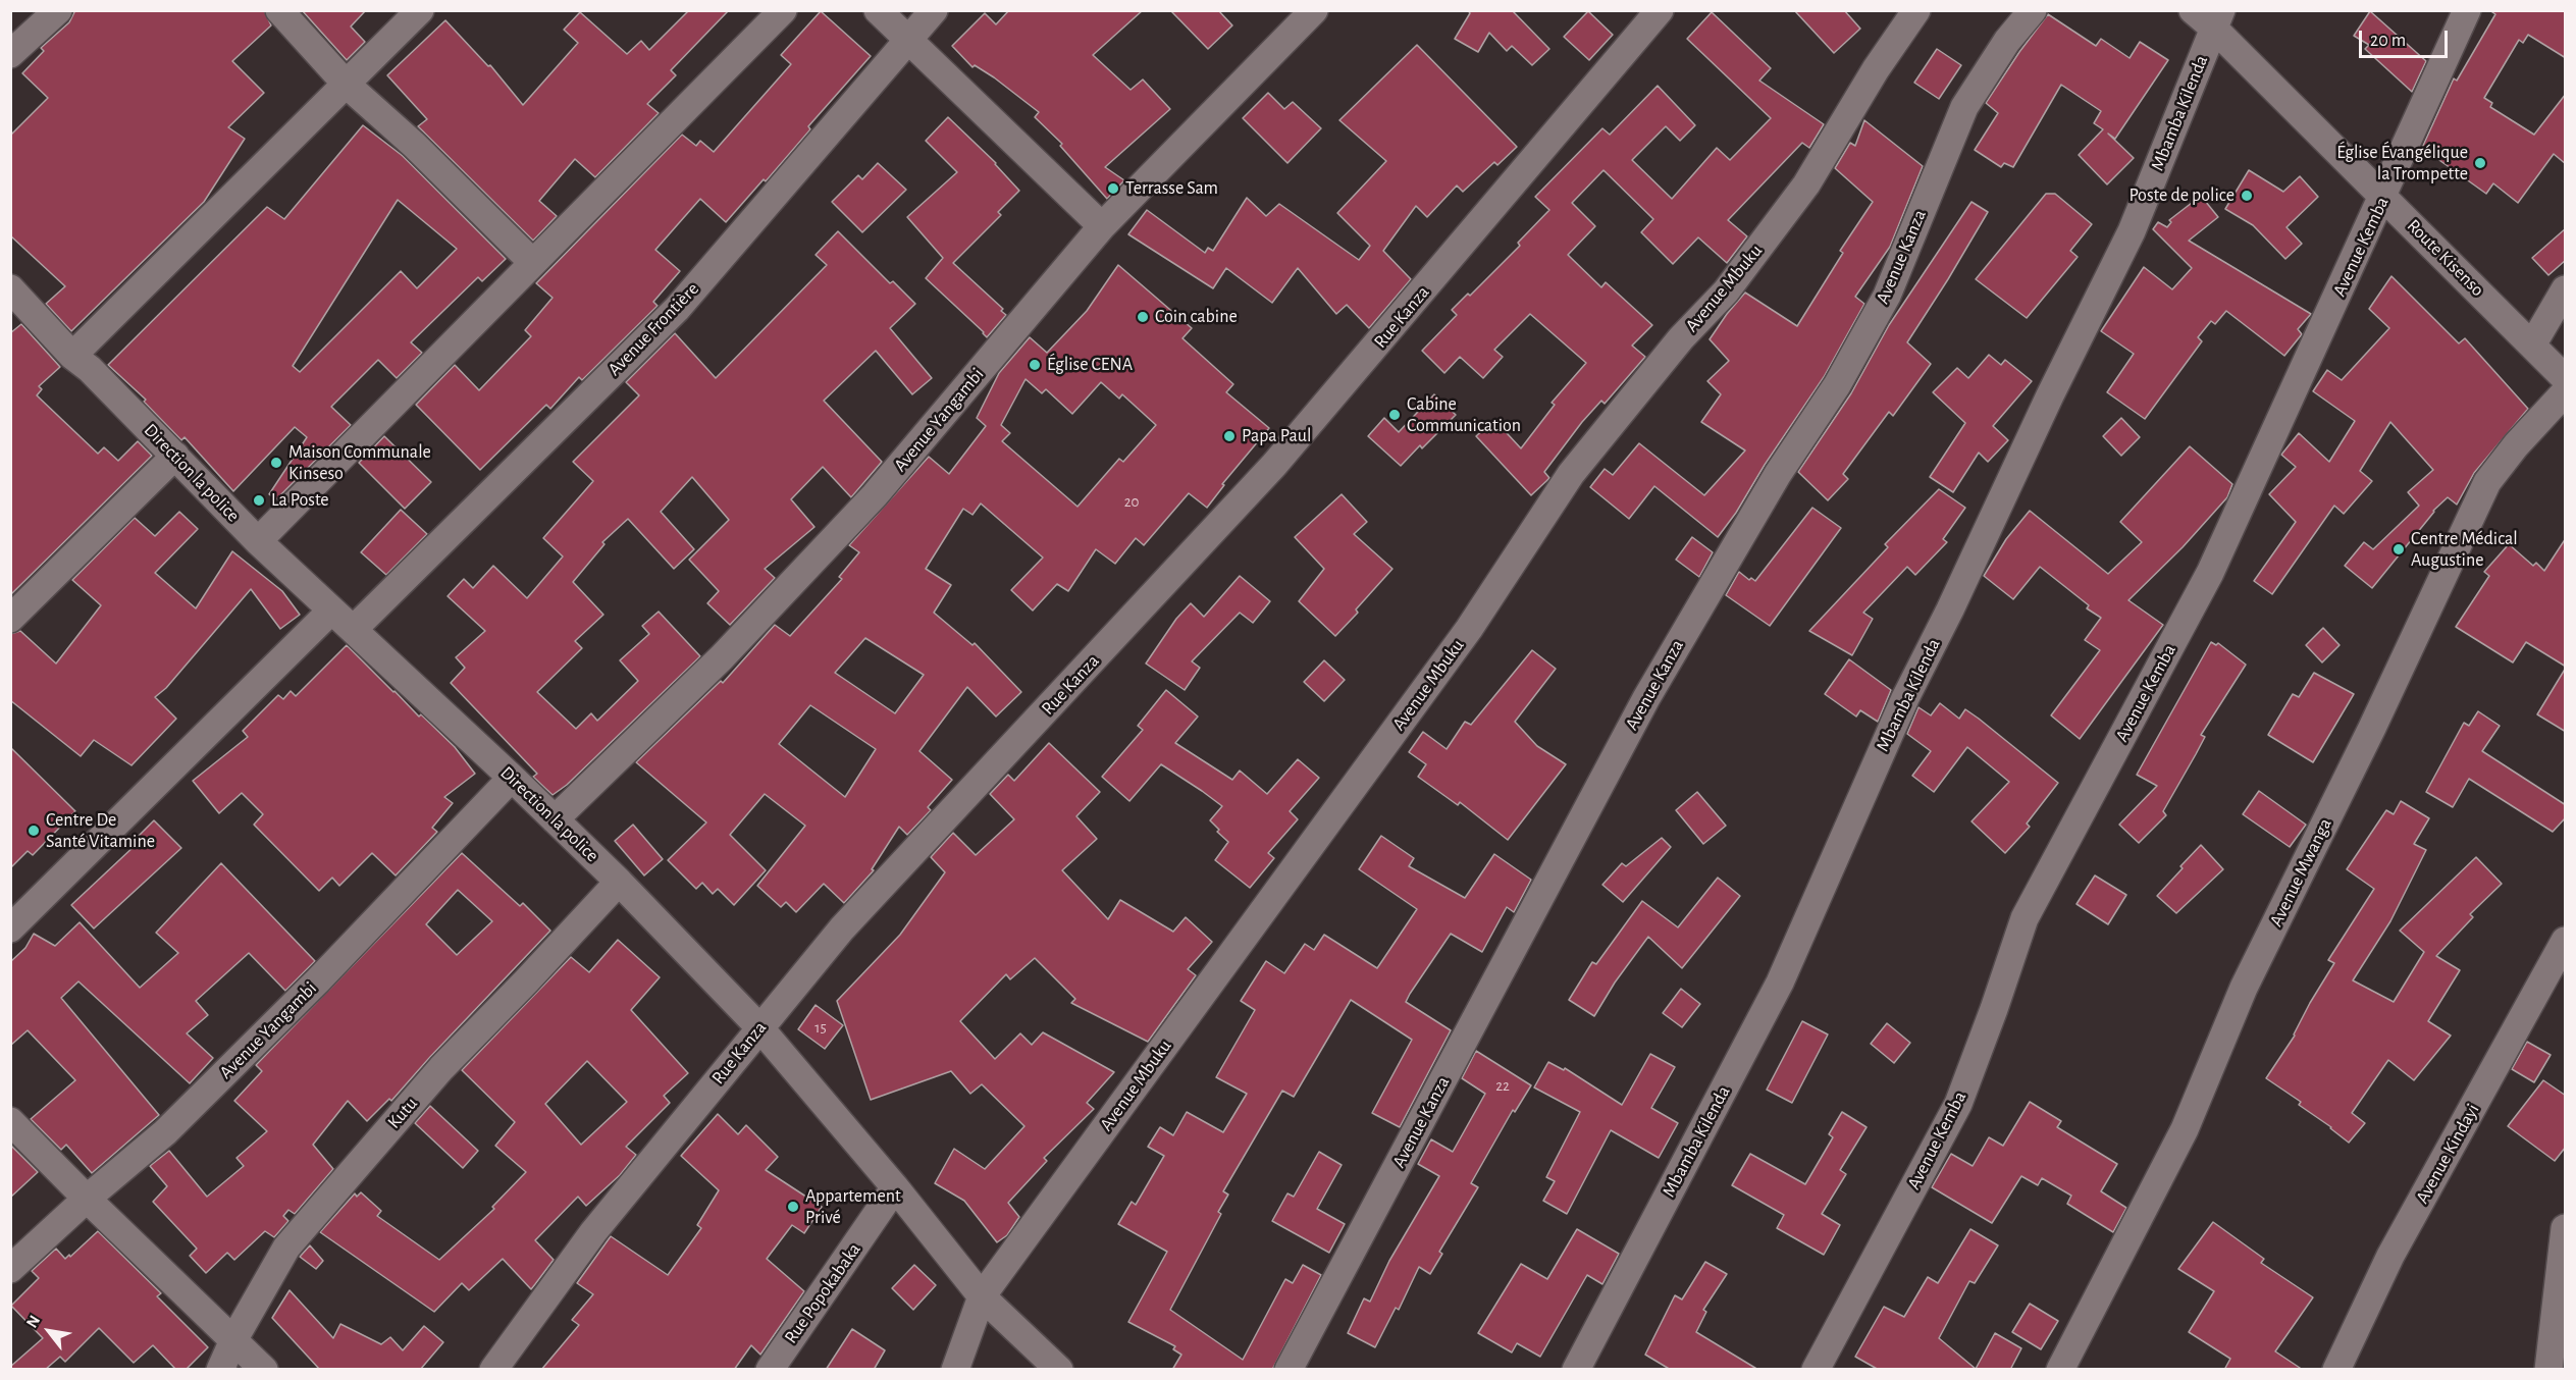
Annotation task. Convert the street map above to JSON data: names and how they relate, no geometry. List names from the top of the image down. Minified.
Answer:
{"streets":{"street":["Mbamba Kilenda","Avenue Kemba","Avenue Kanza","Route Kisenso","Avenue Mbuku","Rue Kanza","Avenue Frontière","Avenue Yangambi","Direction la police","Avenue Mwanga","Kutu","Avenue Kindayi","Rue Popokabaka"]},"crossings":[["Mbamba Kilenda","Route Kisenso"],["Avenue Kemba","Route Kisenso"],["Avenue Mbuku","Direction la police"],["Rue Kanza","Direction la police"],["Avenue Frontière","Direction la police"],["Avenue Yangambi","Direction la police"],["Direction la police","Kutu"],["Direction la police","Rue Popokabaka"]],"places":["Église Évangélique la Trompette","Terrasse Sam","Poste de police","Coin cabine","Église CENA","Cabine Communication","Papa Paul","Maison Communale Kinseso","La Poste","Centre Médical Augustine","Centre De Santé Vitamine","Appartement Privé"],"house_numbers":["20","15","22"],"scale_bar":"20 m","north":"top left"}
